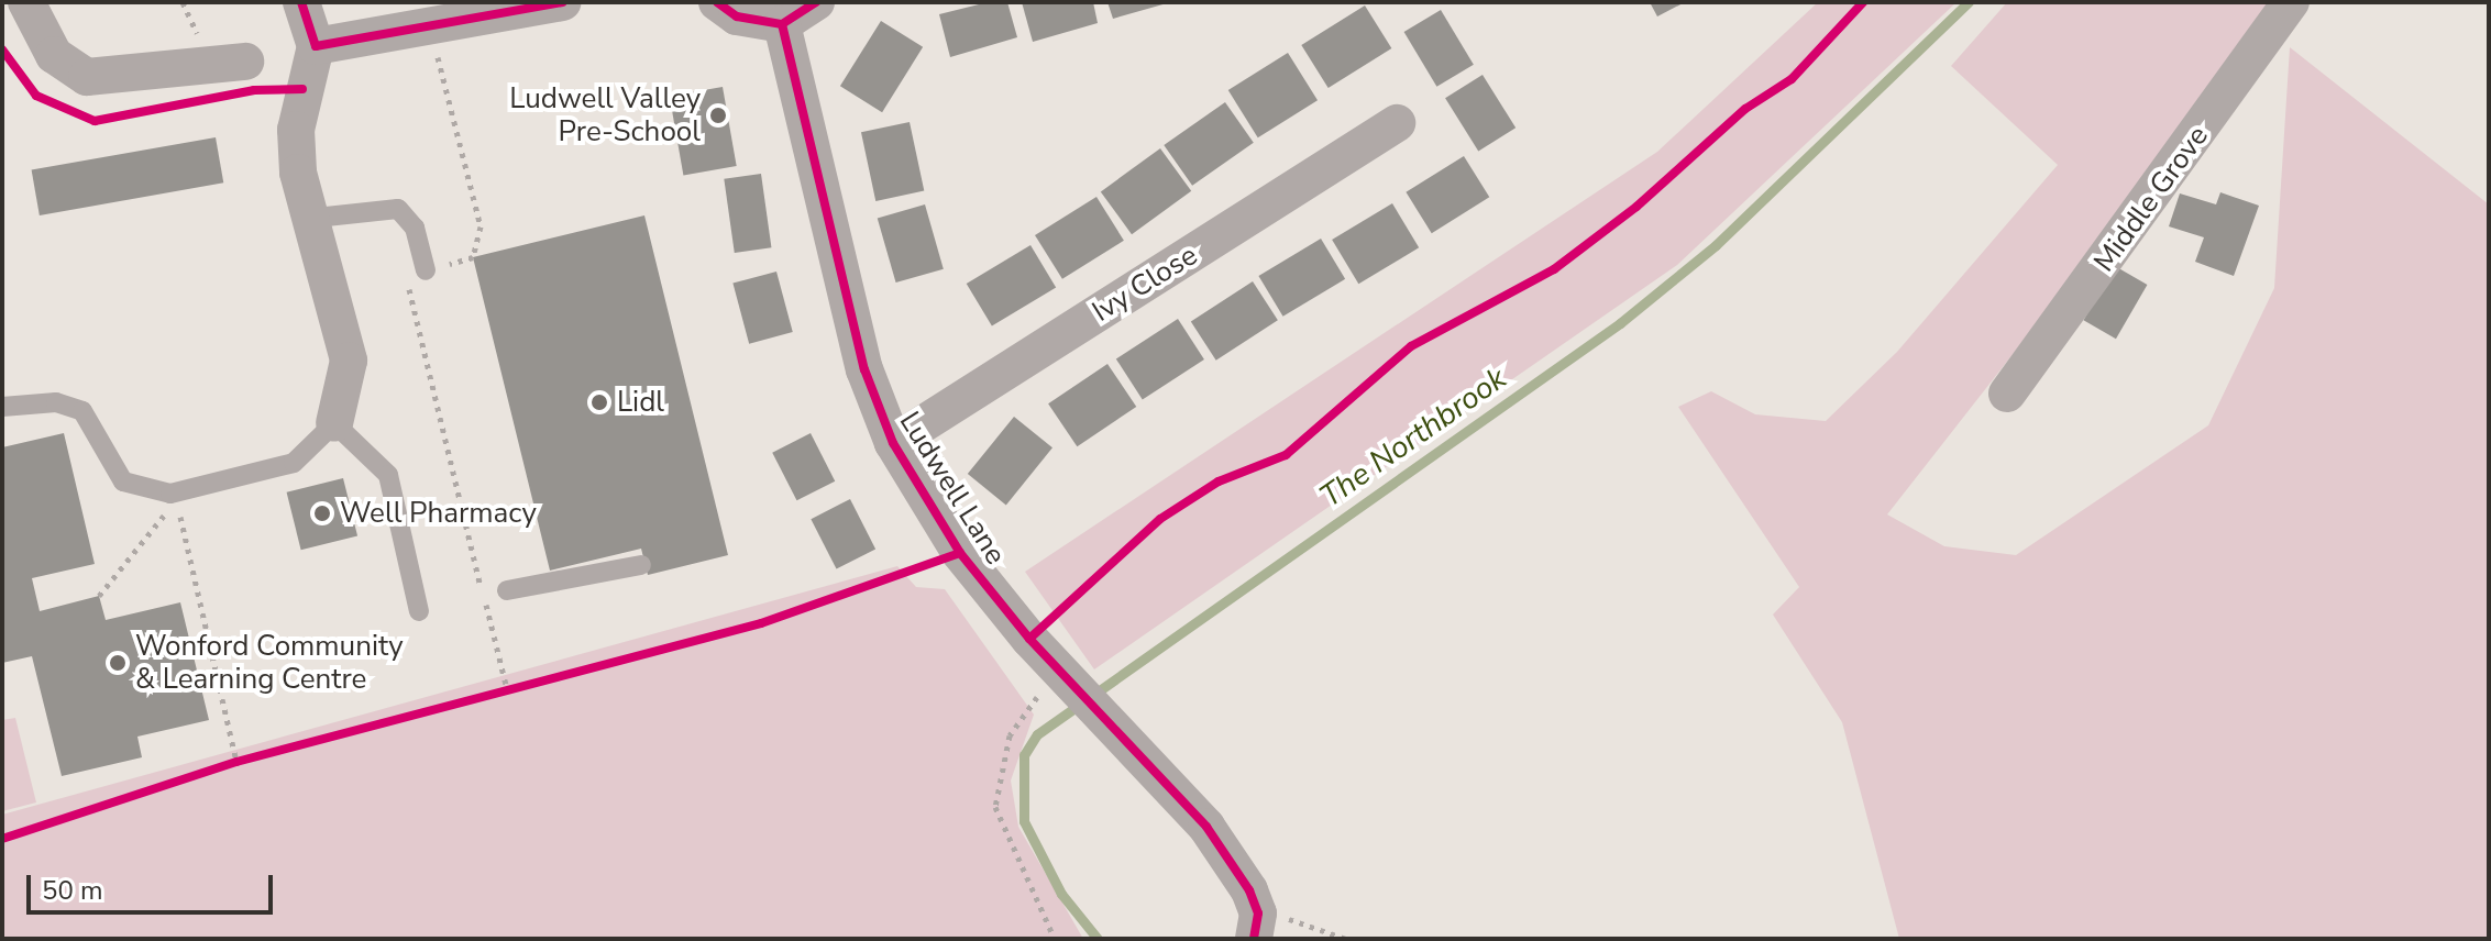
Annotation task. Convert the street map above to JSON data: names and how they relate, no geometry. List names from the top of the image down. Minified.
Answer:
{"streets":{"street":["Middle Grove","Ivy Close","Ludwell Lane"]},"crossings":[["Ivy Close","Ludwell Lane"]],"water":["The Northbrook"],"places":["Ludwell Valley Pre-School","Lidl","Well Pharmacy","Wonford Community & Learning Centre"],"scale_bar":"50 m"}
